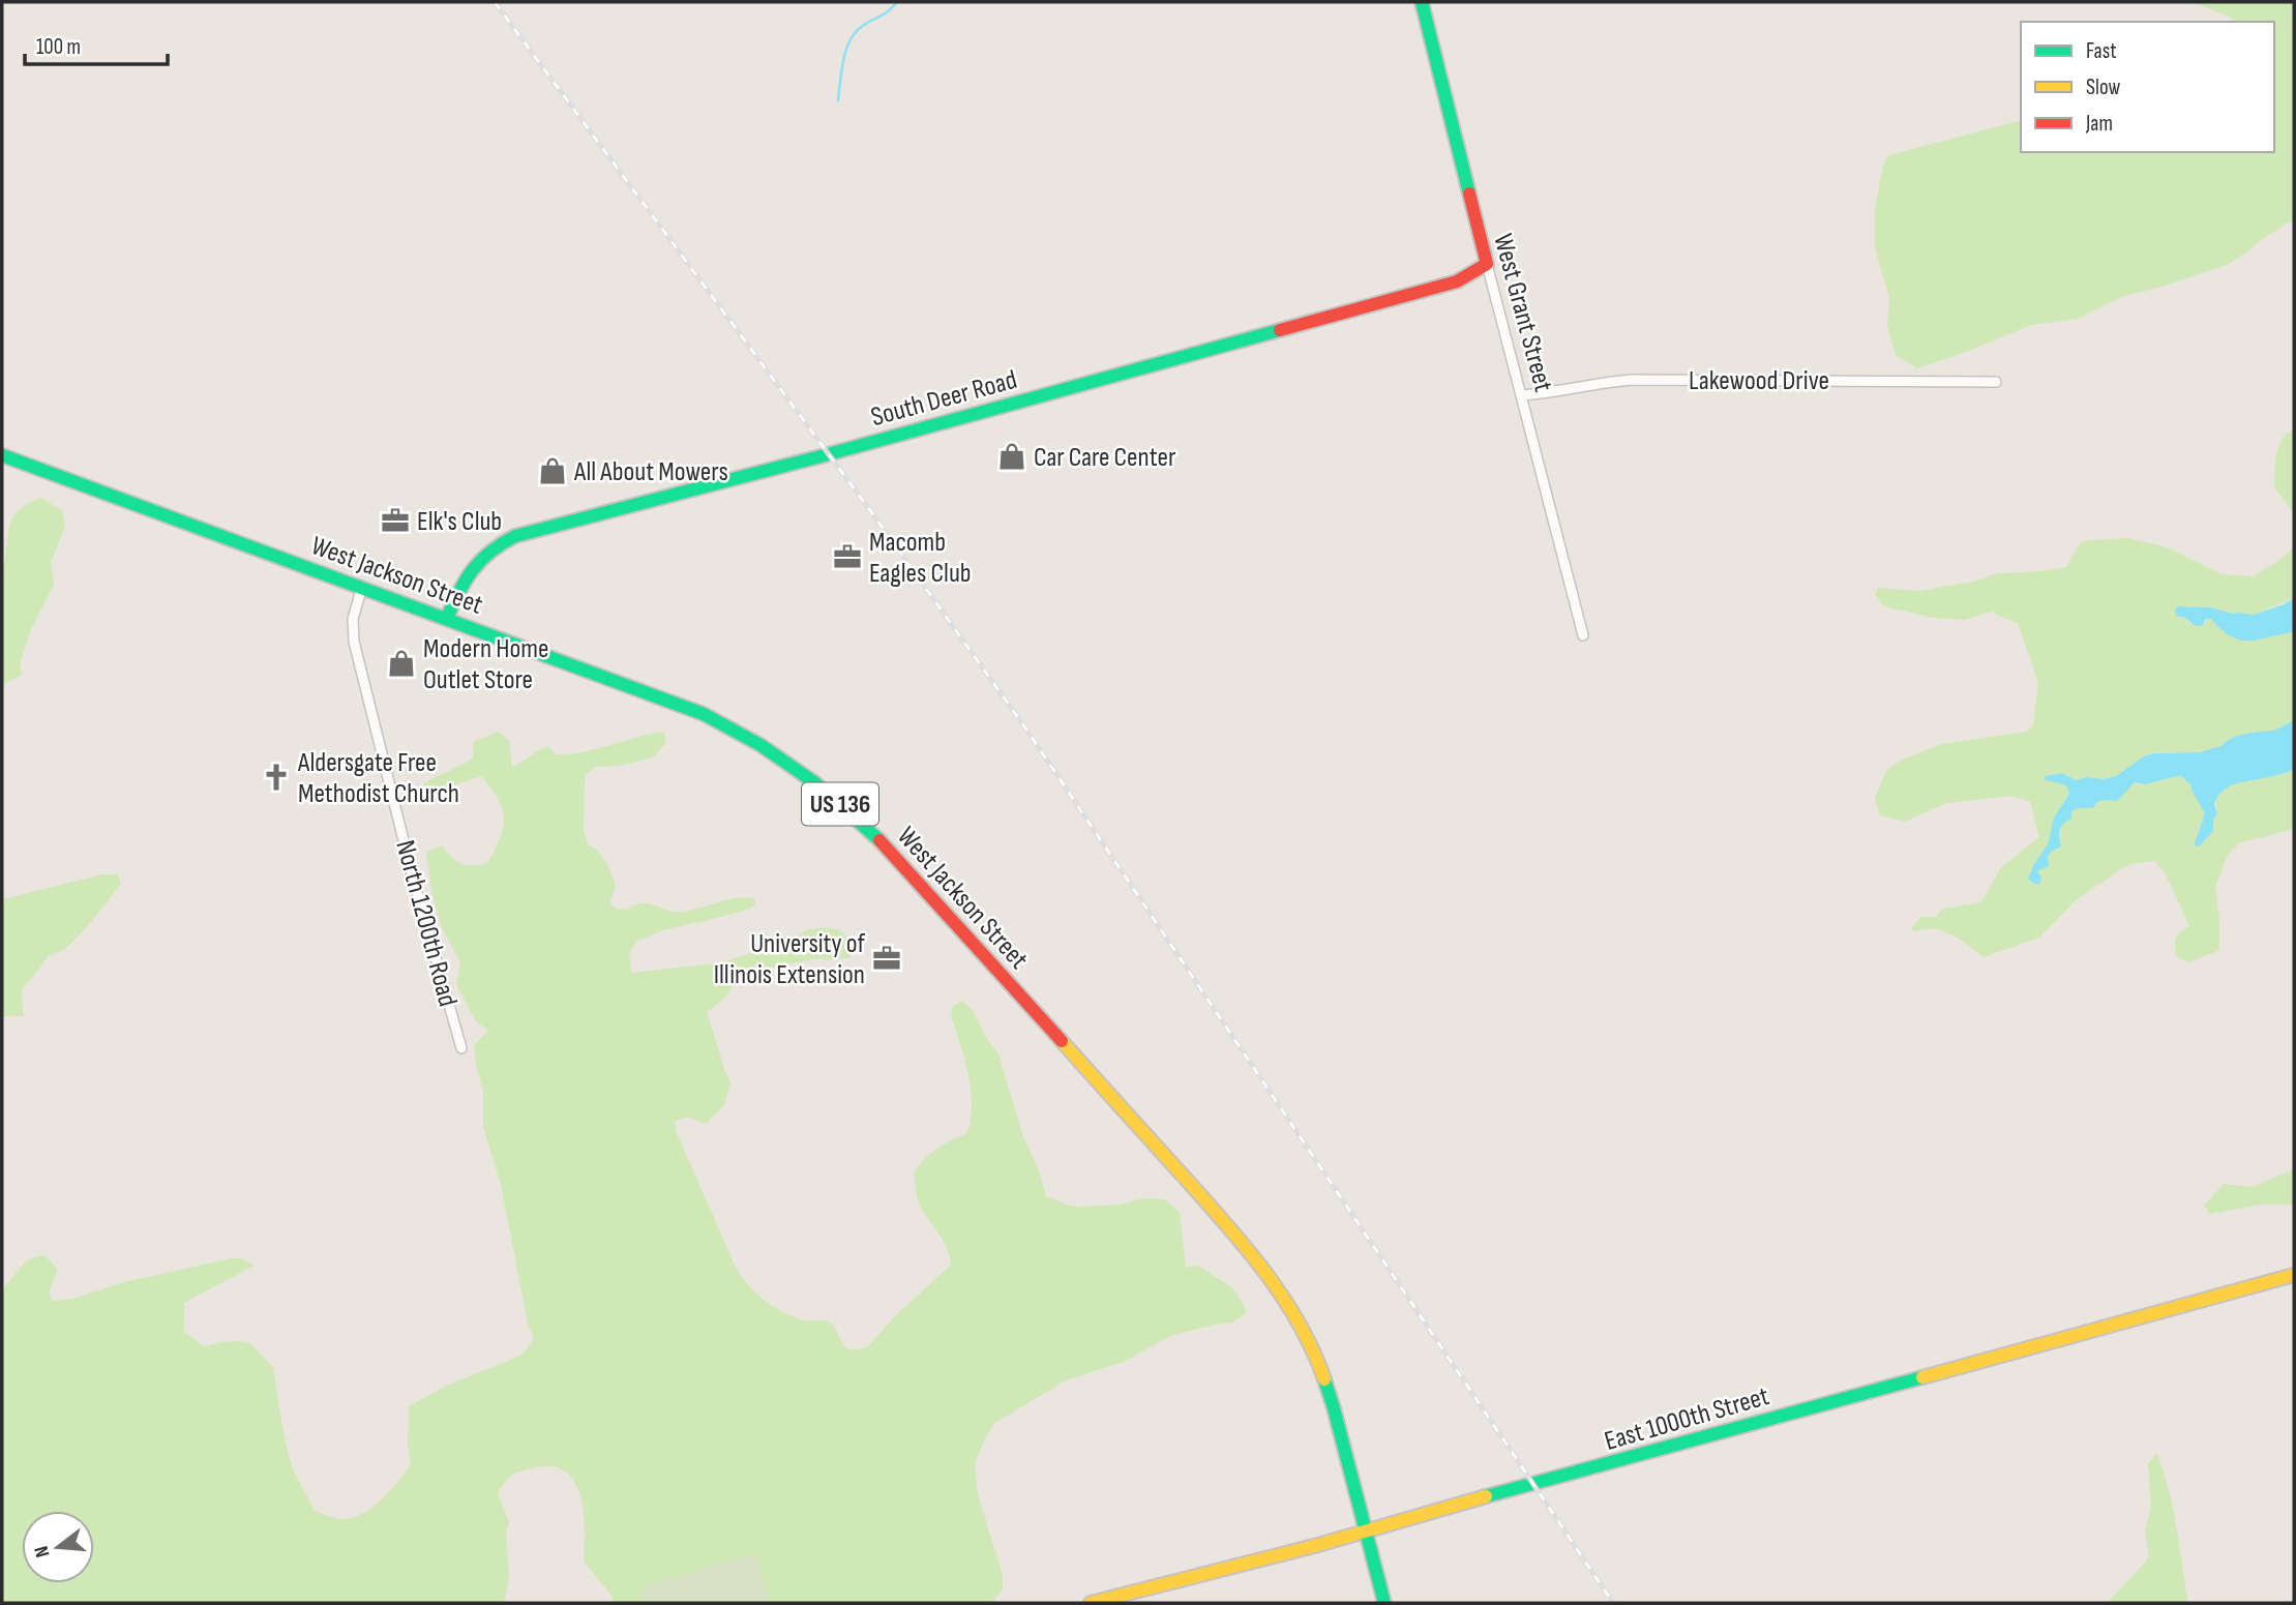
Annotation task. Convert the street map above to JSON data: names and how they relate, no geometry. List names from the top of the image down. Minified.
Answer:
{"streets":{"main road":["West Grant Street","South Deer Road","West Jackson Street","US 136","East 1000th Street"],"street":["Lakewood Drive","North 1200th Road"]},"crossings":[["West Grant Street","Lakewood Drive"],["West Grant Street","South Deer Road"],["South Deer Road","West Jackson Street"],["West Jackson Street","US 136"],["West Jackson Street","North 1200th Road"],["West Jackson Street","East 1000th Street"],["US 136","East 1000th Street"]],"places":{"shop":["Car Care Center","All About Mowers","Modern Home Outlet Store"],"office":["Elk's Club","Macomb Eagles Club","University of Illinois Extension"],"church":["Aldersgate Free Methodist Church"]},"legend":["Fast","Slow","Jam"],"scale_bar":"100 m","north":"left"}
